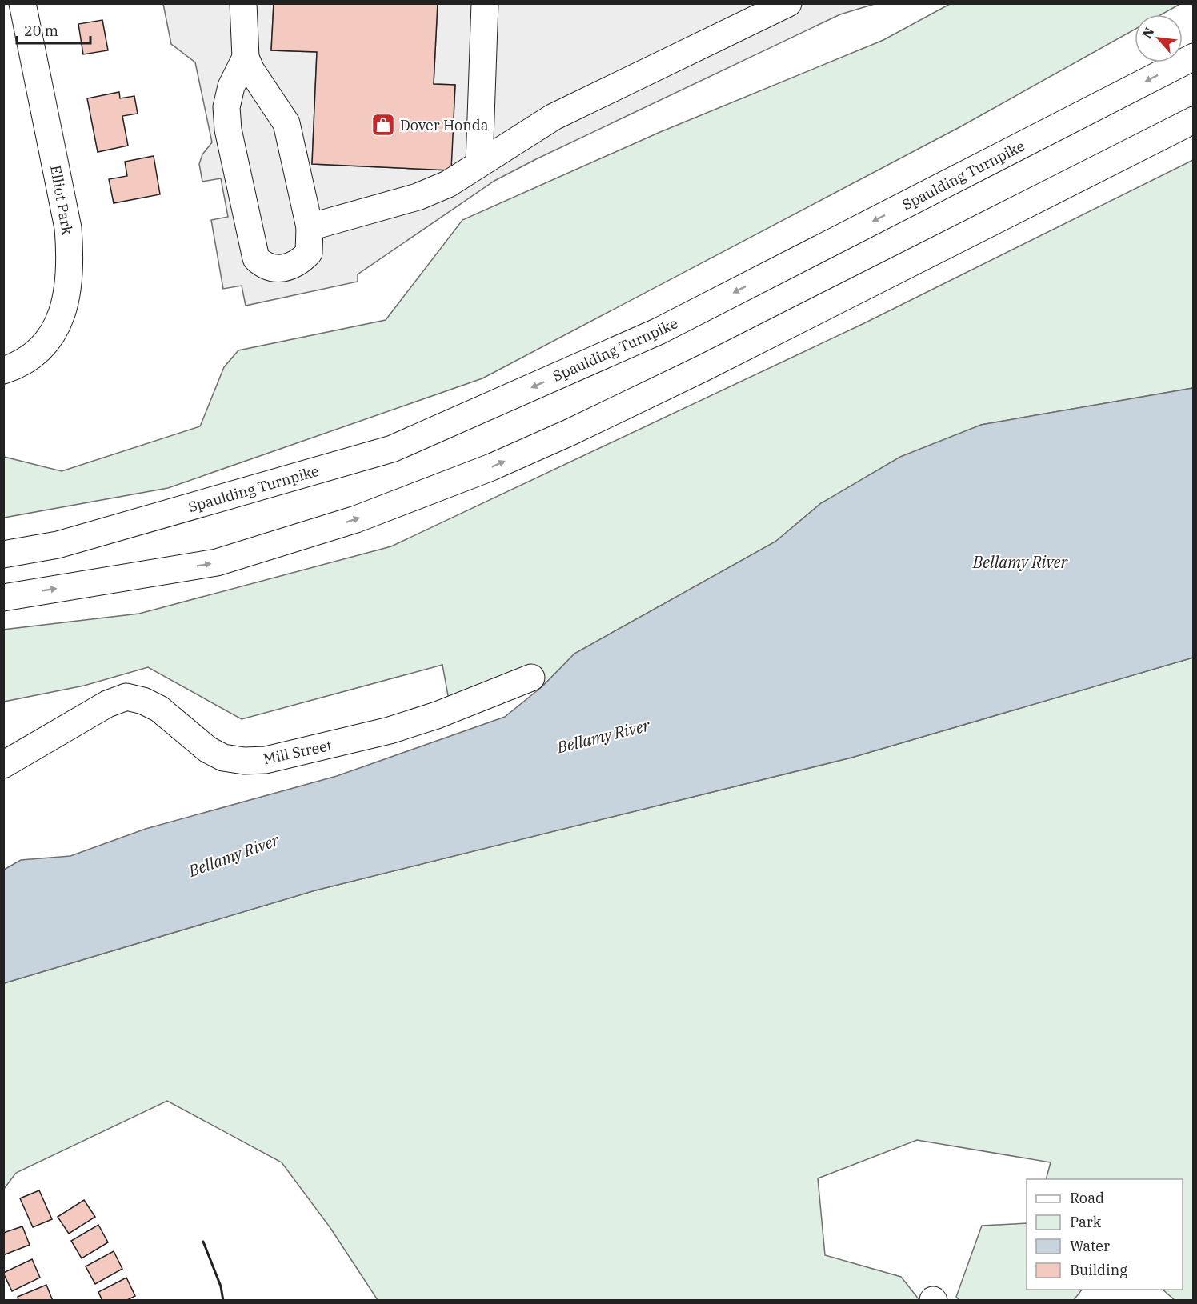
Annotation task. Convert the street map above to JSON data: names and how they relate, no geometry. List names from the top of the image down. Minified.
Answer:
{"streets":{"main road":["Spaulding Turnpike","Elliot Park","Mill Street"]},"water":["Bellamy River"],"places":{"shop":["Dover Honda"]},"legend":["Road","Park","Water","Building"],"scale_bar":"20 m","north":"top left"}
